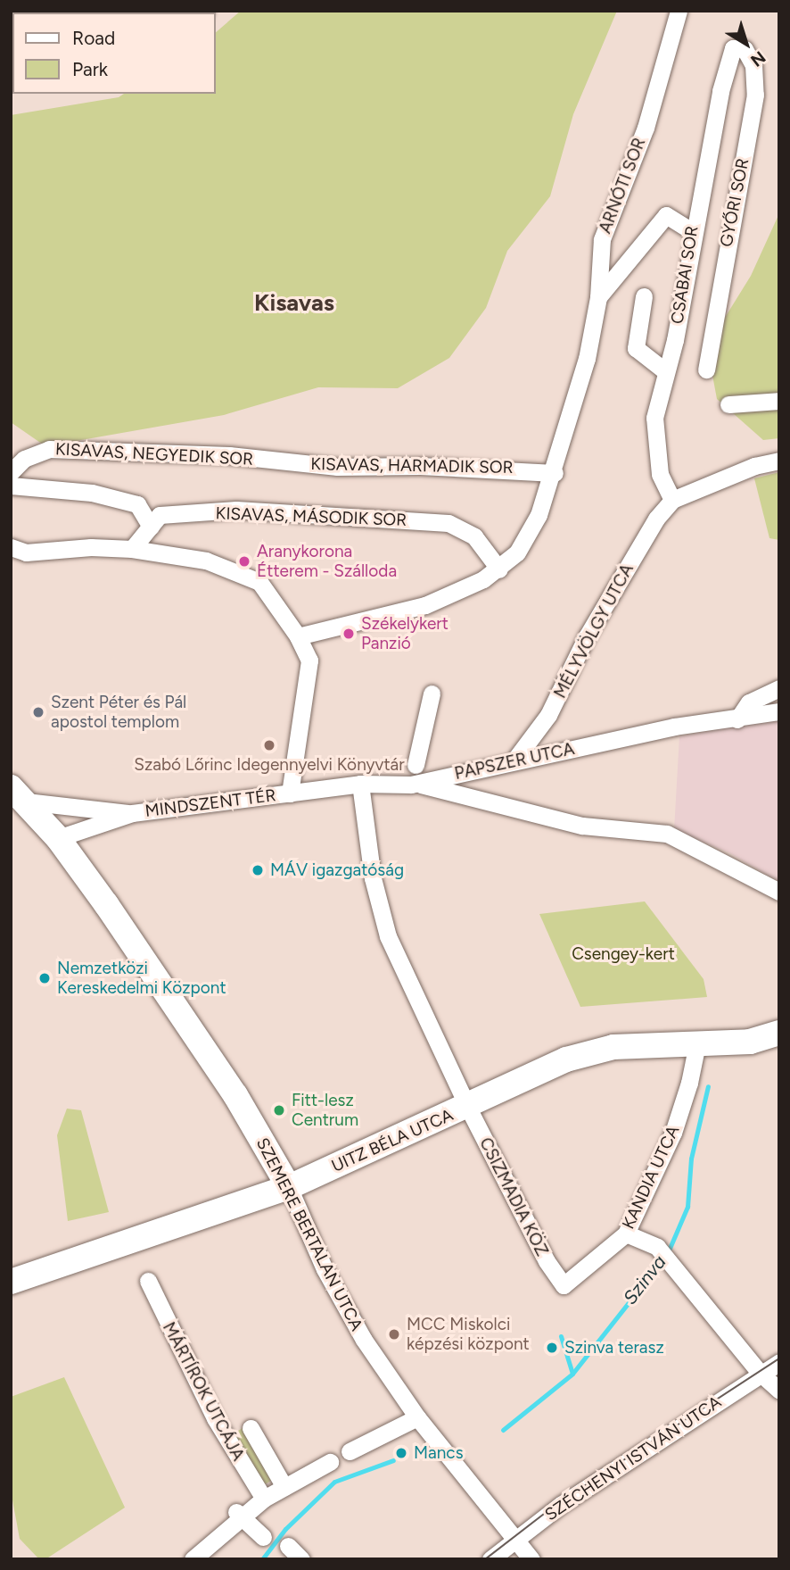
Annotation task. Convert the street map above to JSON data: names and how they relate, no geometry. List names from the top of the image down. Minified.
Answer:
{"streets":{"street":["ARNÓTI SOR","GYŐRI SOR","CSABAI SOR","KISAVAS, NEGYEDIK SOR","KISAVAS, HARMADIK SOR","KISAVAS, MÁSODIK SOR","MÉLYVÖLGY UTCA","PAPSZER UTCA","MINDSZENT TÉR","UITZ BÉLA UTCA","KANDIA UTCA","CSIZMADIA KÖZ","SZEMERE BERTALAN UTCA","MÁRTÍROK UTCÁJA","SZÉCHENYI ISTVÁN UTCA"]},"crossings":[["ARNÓTI SOR","KISAVAS, HARMADIK SOR"],["ARNÓTI SOR","KISAVAS, MÁSODIK SOR"],["GYŐRI SOR","CSABAI SOR"],["CSABAI SOR","MÉLYVÖLGY UTCA"],["KISAVAS, NEGYEDIK SOR","KISAVAS, HARMADIK SOR"],["MÉLYVÖLGY UTCA","PAPSZER UTCA"],["PAPSZER UTCA","MINDSZENT TÉR"],["PAPSZER UTCA","CSIZMADIA KÖZ"],["MINDSZENT TÉR","SZEMERE BERTALAN UTCA"],["UITZ BÉLA UTCA","KANDIA UTCA"],["UITZ BÉLA UTCA","CSIZMADIA KÖZ"],["UITZ BÉLA UTCA","SZEMERE BERTALAN UTCA"],["KANDIA UTCA","CSIZMADIA KÖZ"],["SZEMERE BERTALAN UTCA","SZÉCHENYI ISTVÁN UTCA"]],"districts":["Kisavas"],"water":["Szinva"],"parks":["Csengey-kert"],"places":["Aranykorona Étterem - Szálloda","Székelykert Panzió","Szent Péter és Pál apostol templom","Szabó Lőrinc Idegennyelvi Könyvtár","MÁV igazgatóság","Nemzetközi Kereskedelmi Központ","Fitt-lesz Centrum","MCC Miskolci képzési központ","Szinva terasz","Mancs"],"legend":["Road","Park"],"north":"bottom right"}
